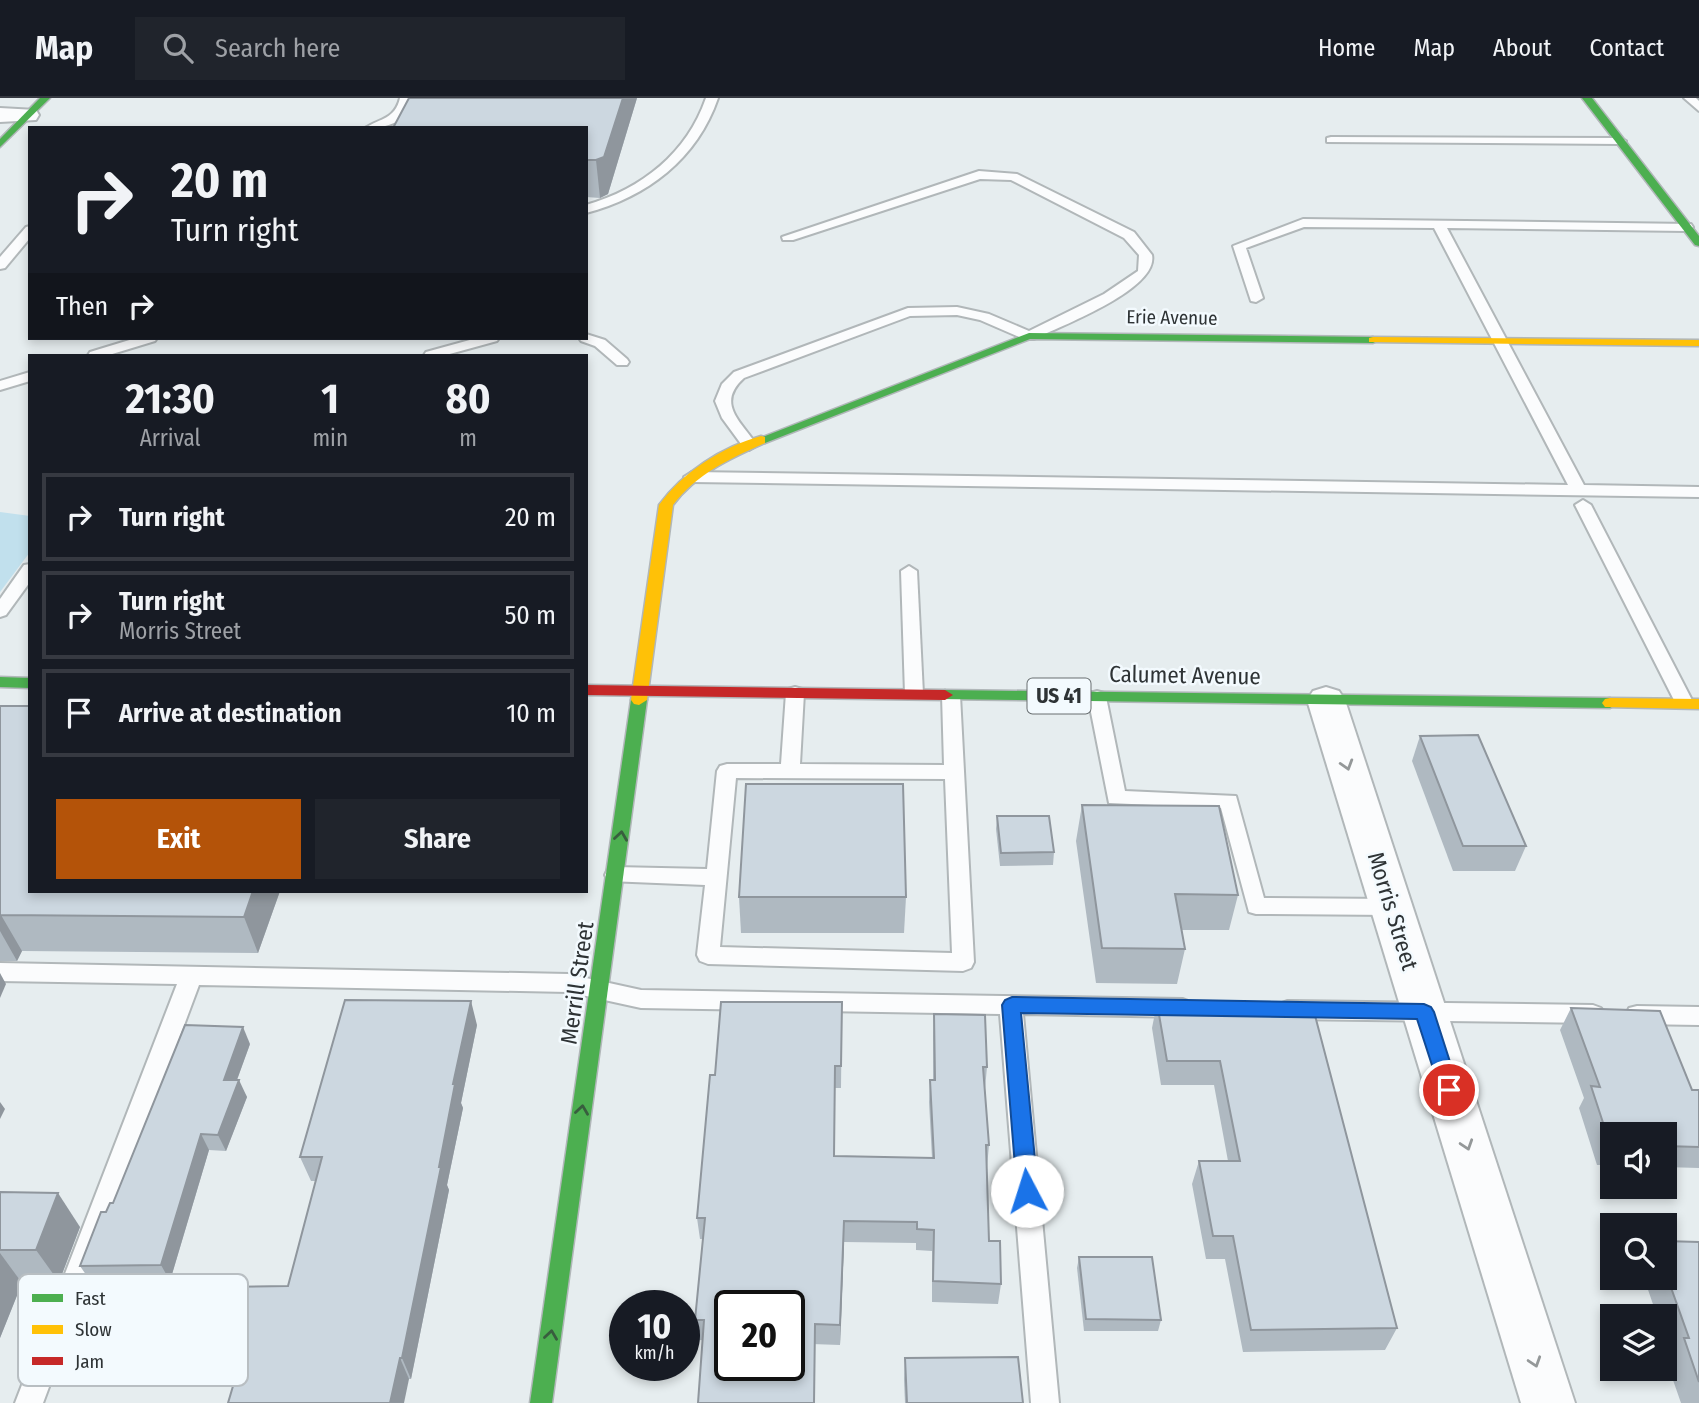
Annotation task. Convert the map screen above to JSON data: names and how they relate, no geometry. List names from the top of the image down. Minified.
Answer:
{"streets":{"street":["Erie Avenue","Calumet Avenue","US 41","Morris Street","Merrill Street"]},"crossings":[["Erie Avenue","Merrill Street"],["Calumet Avenue","Morris Street"],["Calumet Avenue","Merrill Street"]],"one_way":["Morris Street","Merrill Street"],"legend":["Fast","Slow","Jam"],"page":{"header":"Map","search":"Search here","nav":["Home","Map","About","Contact"],"turn":["20 m","Turn right"],"then":"Then","eta":["21:30","Arrival","1","min","80","m"],"list":[{"name":"Turn right","value":"20 m"},{"name":"Turn right","note":"Morris Street","value":"50 m"},{"name":"Arrive at destination","value":"10 m"}],"buttons":["Exit","Share"],"speed":"10 km/h","limit":"20"}}
